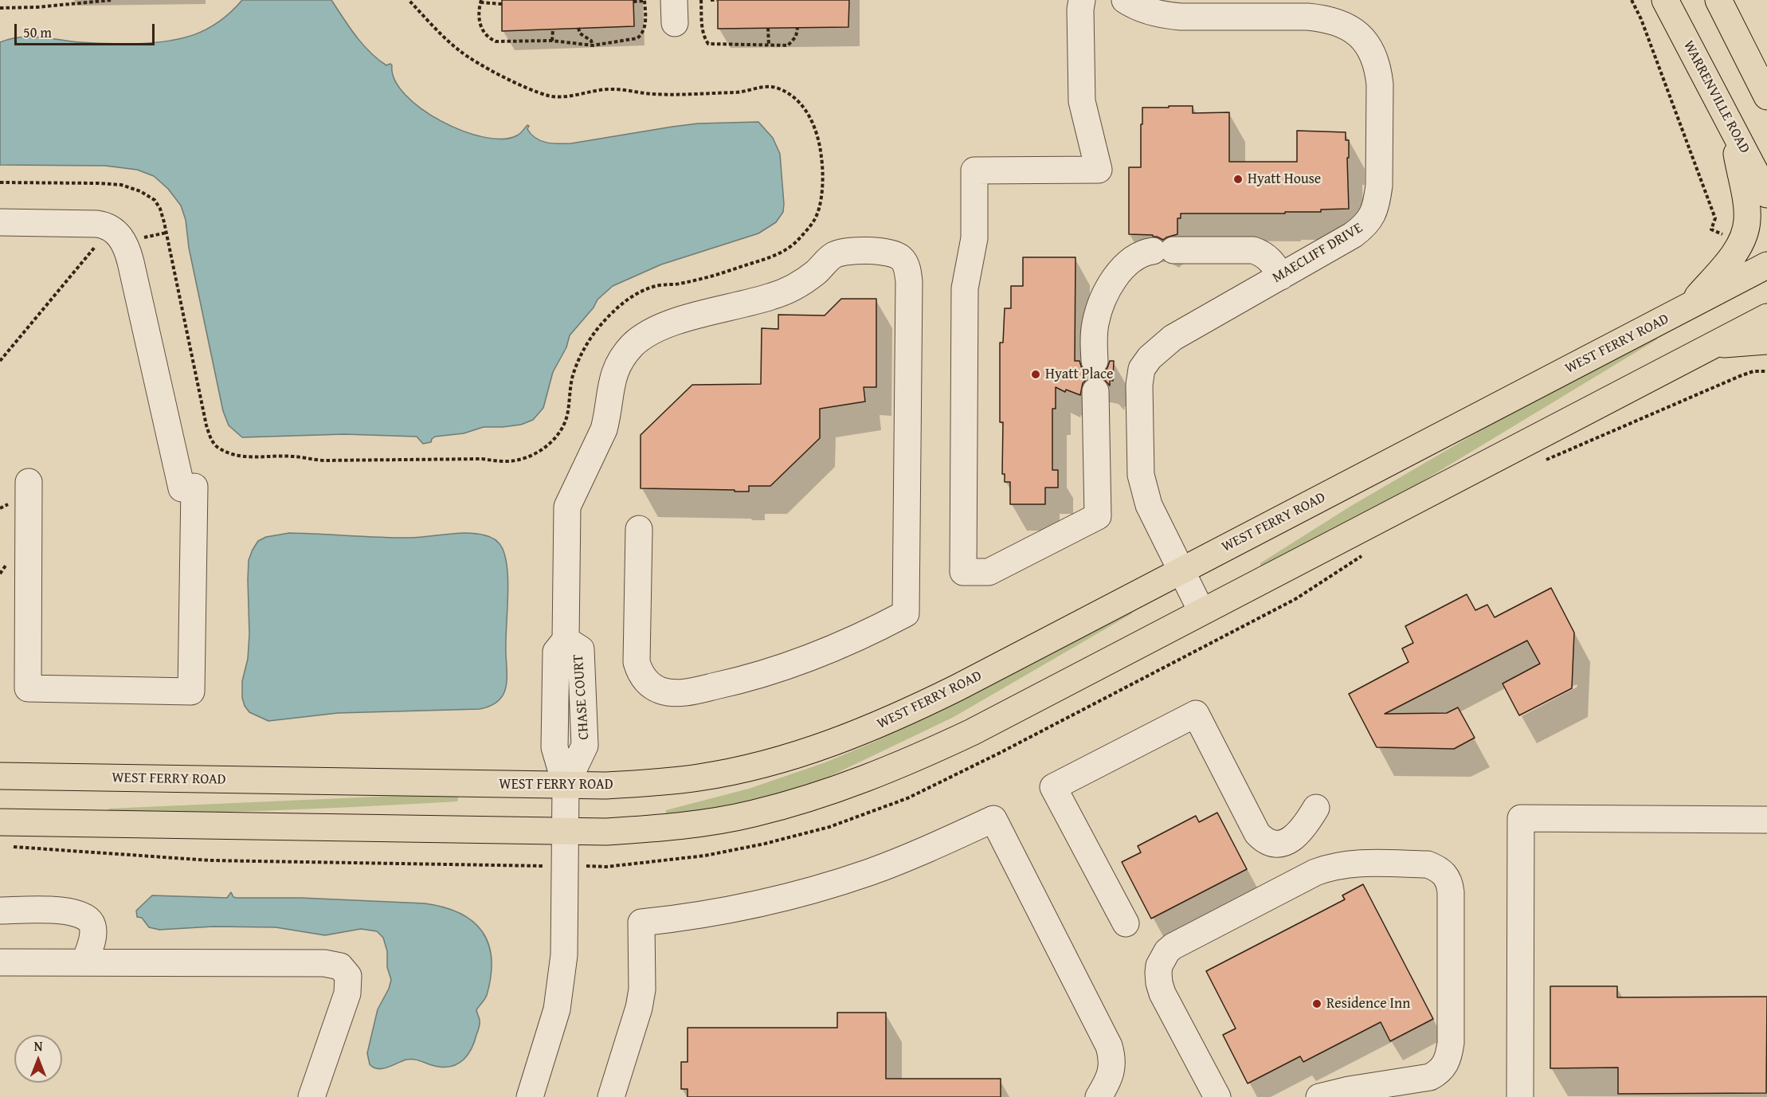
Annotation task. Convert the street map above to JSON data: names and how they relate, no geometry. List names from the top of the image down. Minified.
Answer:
{"streets":{"main road":["WARRENVILLE ROAD","WEST FERRY ROAD"],"street":["MAECLIFF DRIVE","CHASE COURT"]},"crossings":[["MAECLIFF DRIVE","WEST FERRY ROAD"],["WEST FERRY ROAD","CHASE COURT"]],"places":["Hyatt House","Hyatt Place","Residence Inn"],"scale_bar":"50 m","north":"top"}
